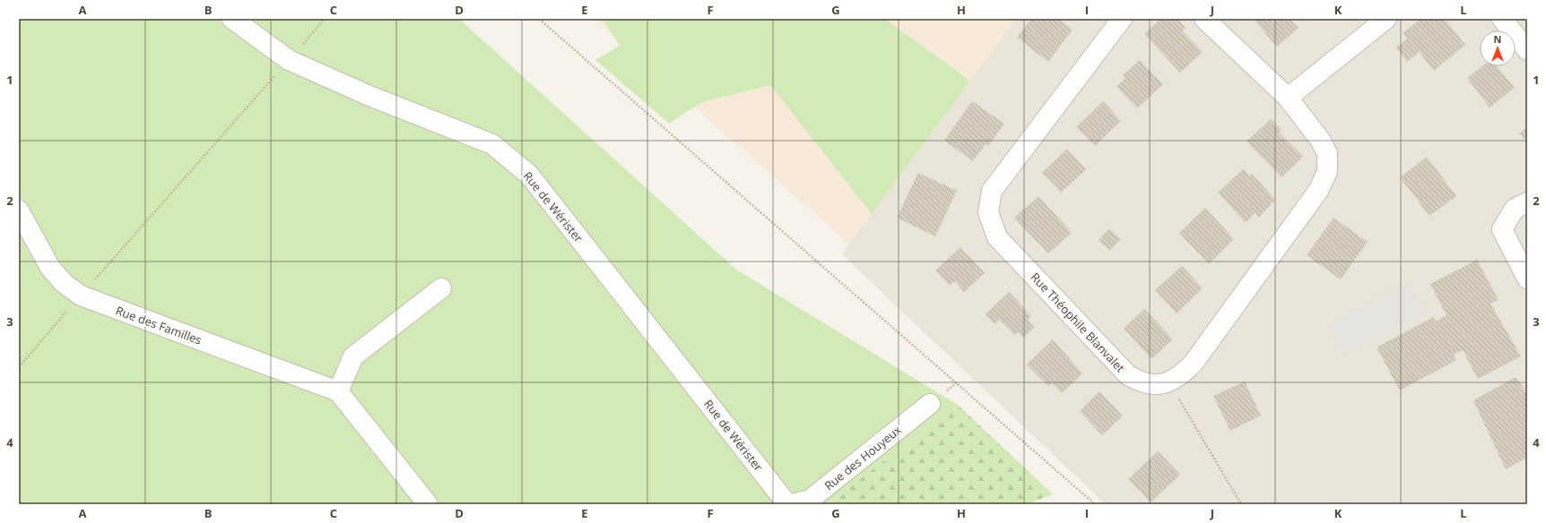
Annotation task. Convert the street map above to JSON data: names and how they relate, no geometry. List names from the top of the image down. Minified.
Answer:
{"streets":{"street":["Rue de Wérister","Rue Théophile Blanvalet","Rue des Familles","Rue des Houyeux"]},"north":"top","grid":{"columns":["A","B","C","D","E","F","G","H","I","J","K","L"],"rows":["1","2","3","4"]}}
